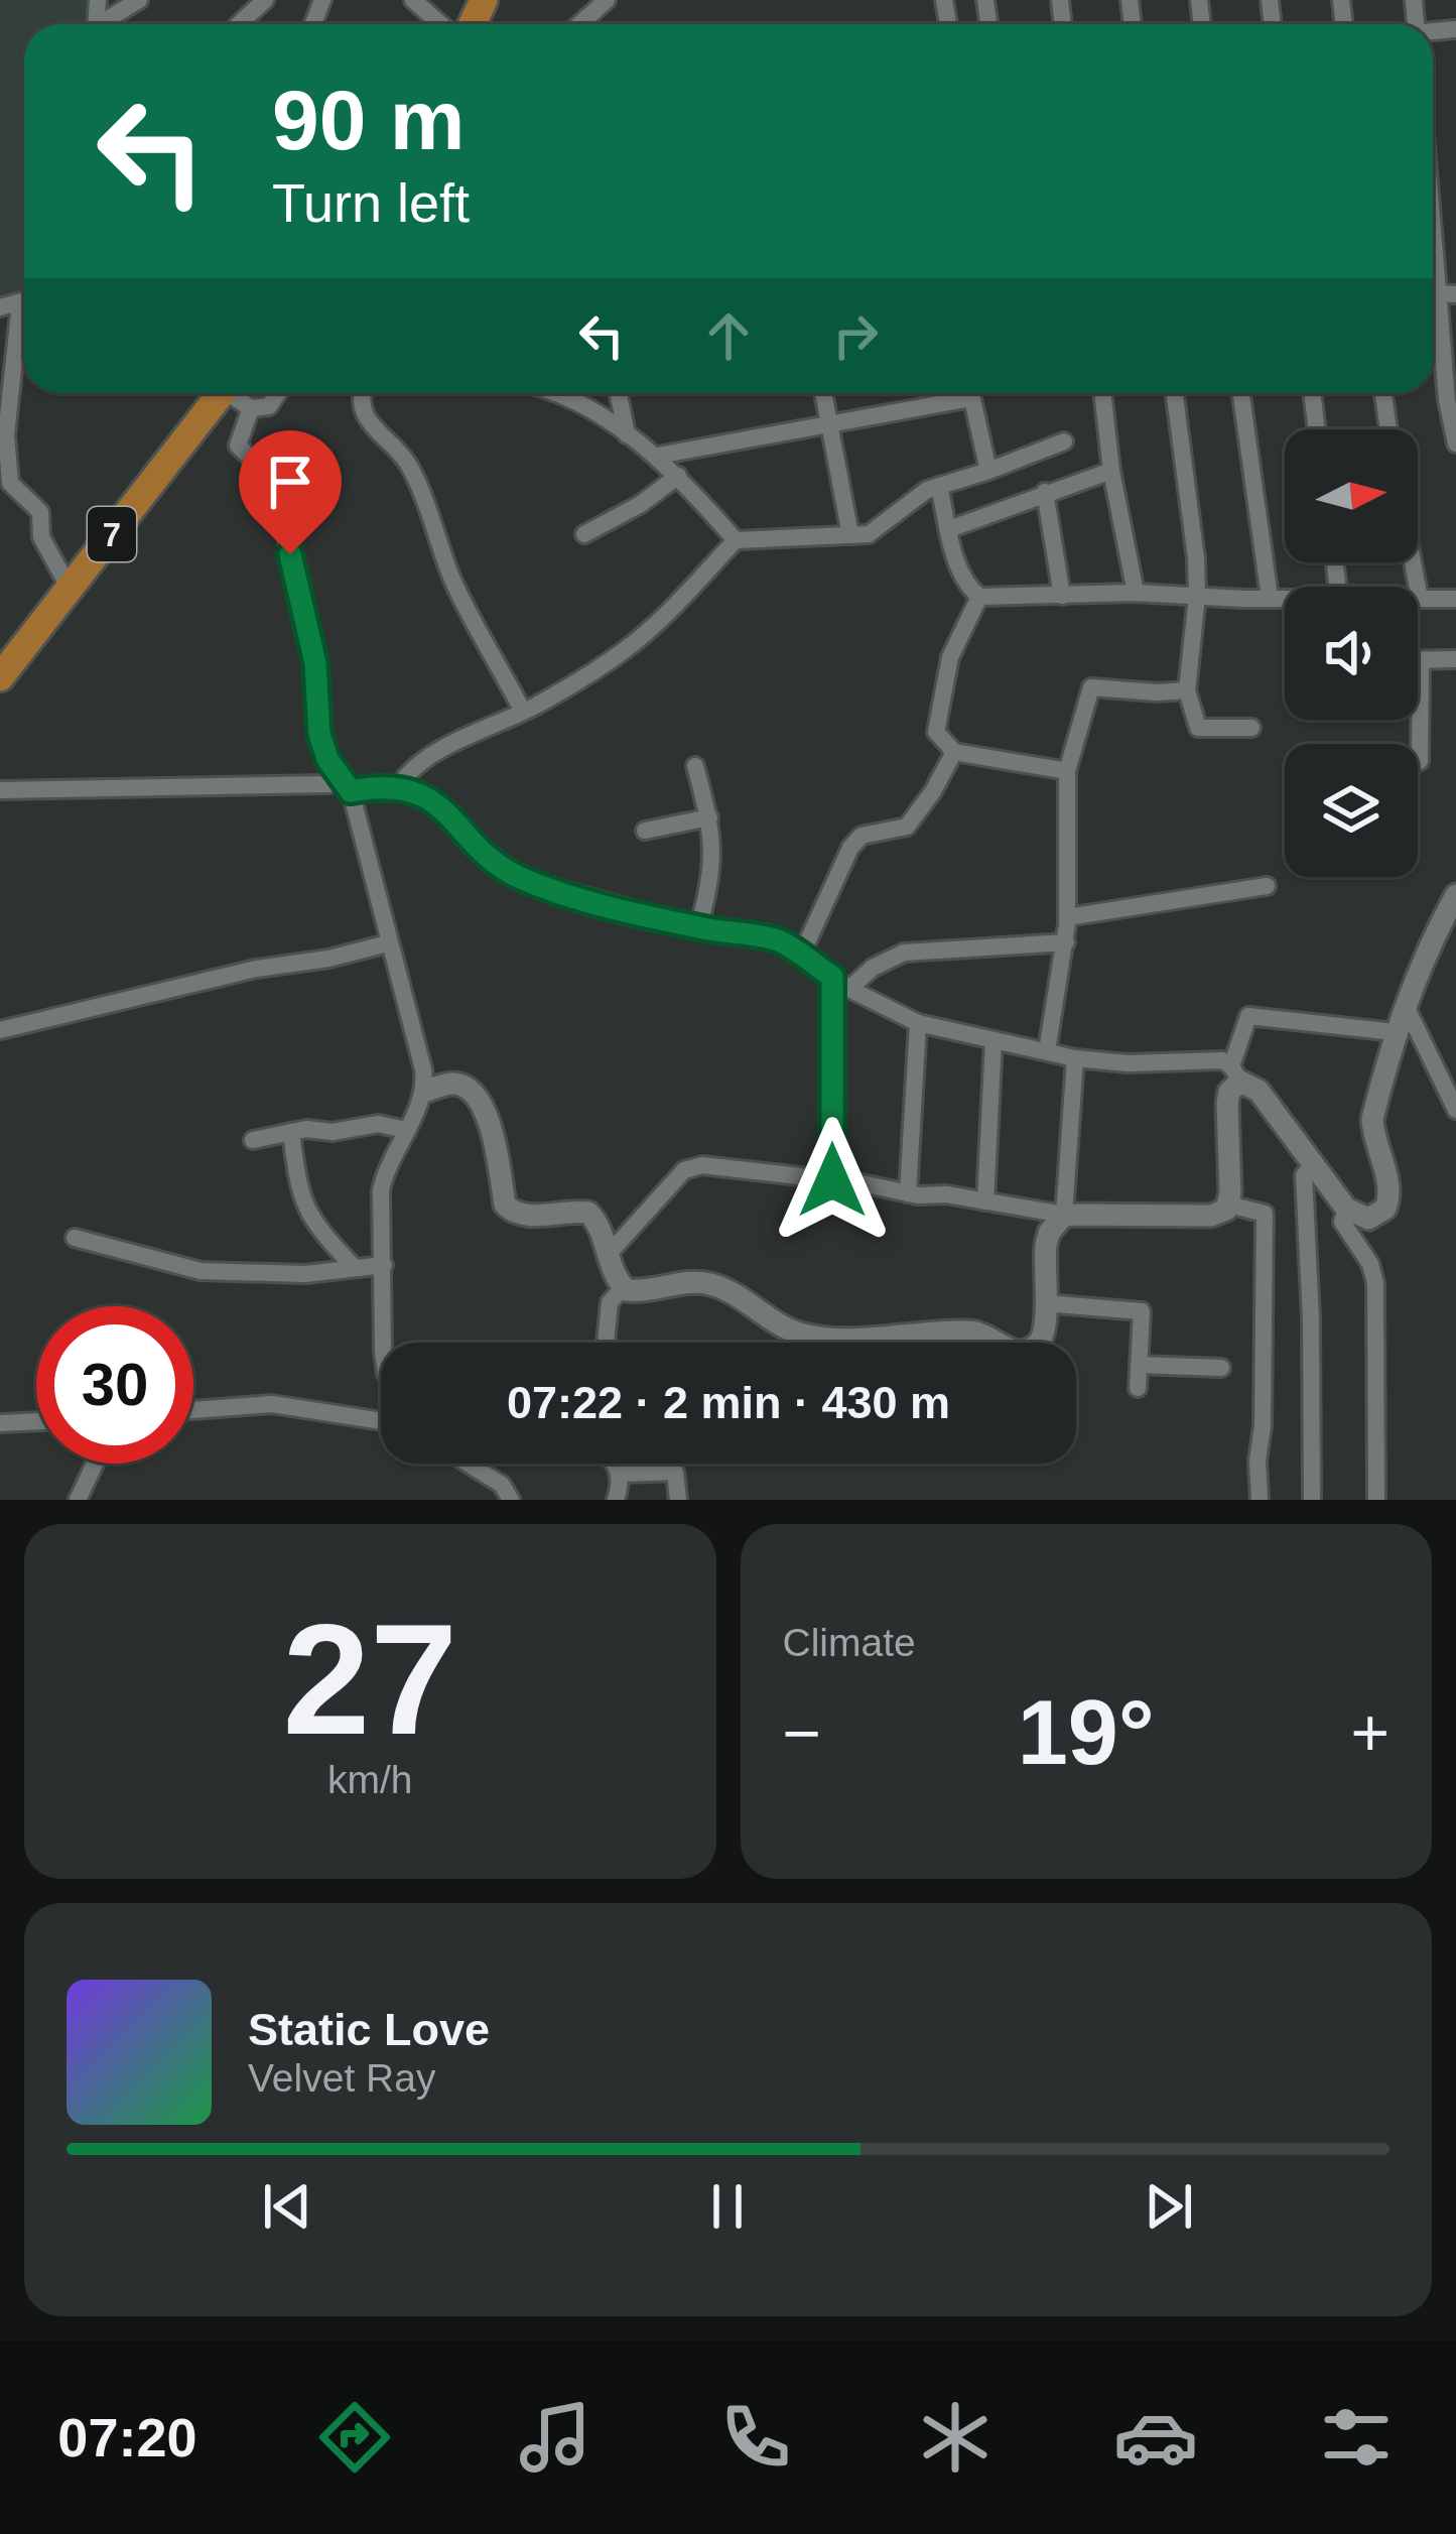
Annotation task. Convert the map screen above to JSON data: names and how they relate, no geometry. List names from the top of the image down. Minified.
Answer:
{"streets":{"main road":["7"]},"north":"right","page":{"turn":["90 m","Turn left"],"limit":"30","trip":"07:22 · 2 min · 430 m","tile":[["27","km/h"],"Climate"],"heat":["−","19°","+"],"song":["Static Love","Velvet Ray"],"tabs":"07:20"}}
